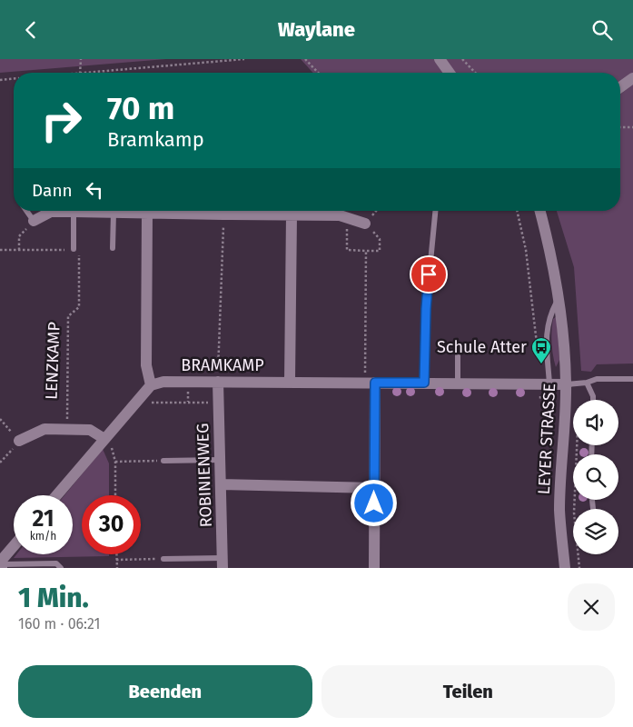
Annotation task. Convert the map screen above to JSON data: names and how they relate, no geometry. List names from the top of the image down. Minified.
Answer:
{"streets":{"street":["BRAMKAMP","LEYER STRASSE","ROBINIENWEG"],"path":["LENZKAMP"]},"crossings":[["BRAMKAMP","LEYER STRASSE"],["BRAMKAMP","ROBINIENWEG"]],"places":{"bus stop":["Schule Atter"]},"page":{"header":"Waylane","turn":["70 m","Bramkamp"],"then":"Dann","speed":"21 km/h","limit":"30","heading":["1 Min.","160 m · 06:21"],"buttons":["Beenden","Teilen"]}}
